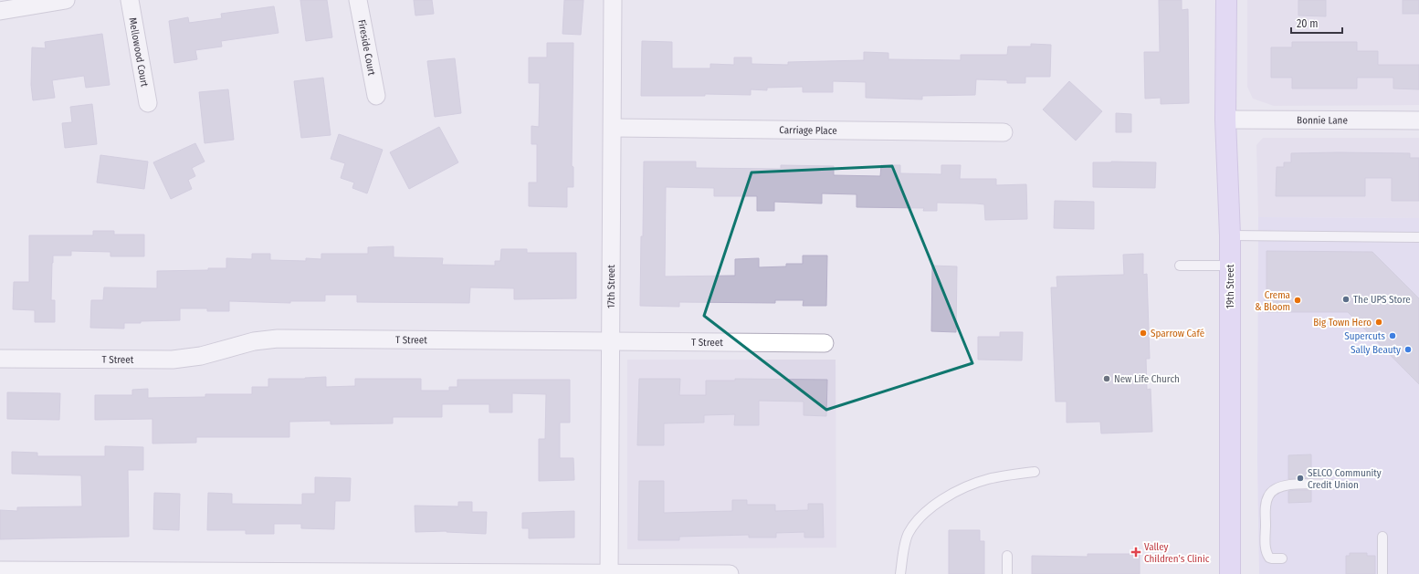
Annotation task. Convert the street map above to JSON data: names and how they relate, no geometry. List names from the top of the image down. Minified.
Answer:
{"streets":{"street":["Fireside Court","Mellowood Court","Bonnie Lane","Carriage Place","17th Street","19th Street","T Street"]},"crossings":[["Bonnie Lane","19th Street"],["Carriage Place","17th Street"],["17th Street","T Street"]],"places":{"other":["The UPS Store","Crema & Bloom","Big Town Hero","Sparrow Café","Supercuts","Sally Beauty","New Life Church","SELCO Community Credit Union"],"health":["Valley Children’s Clinic"]},"scale_bar":"20 m"}
